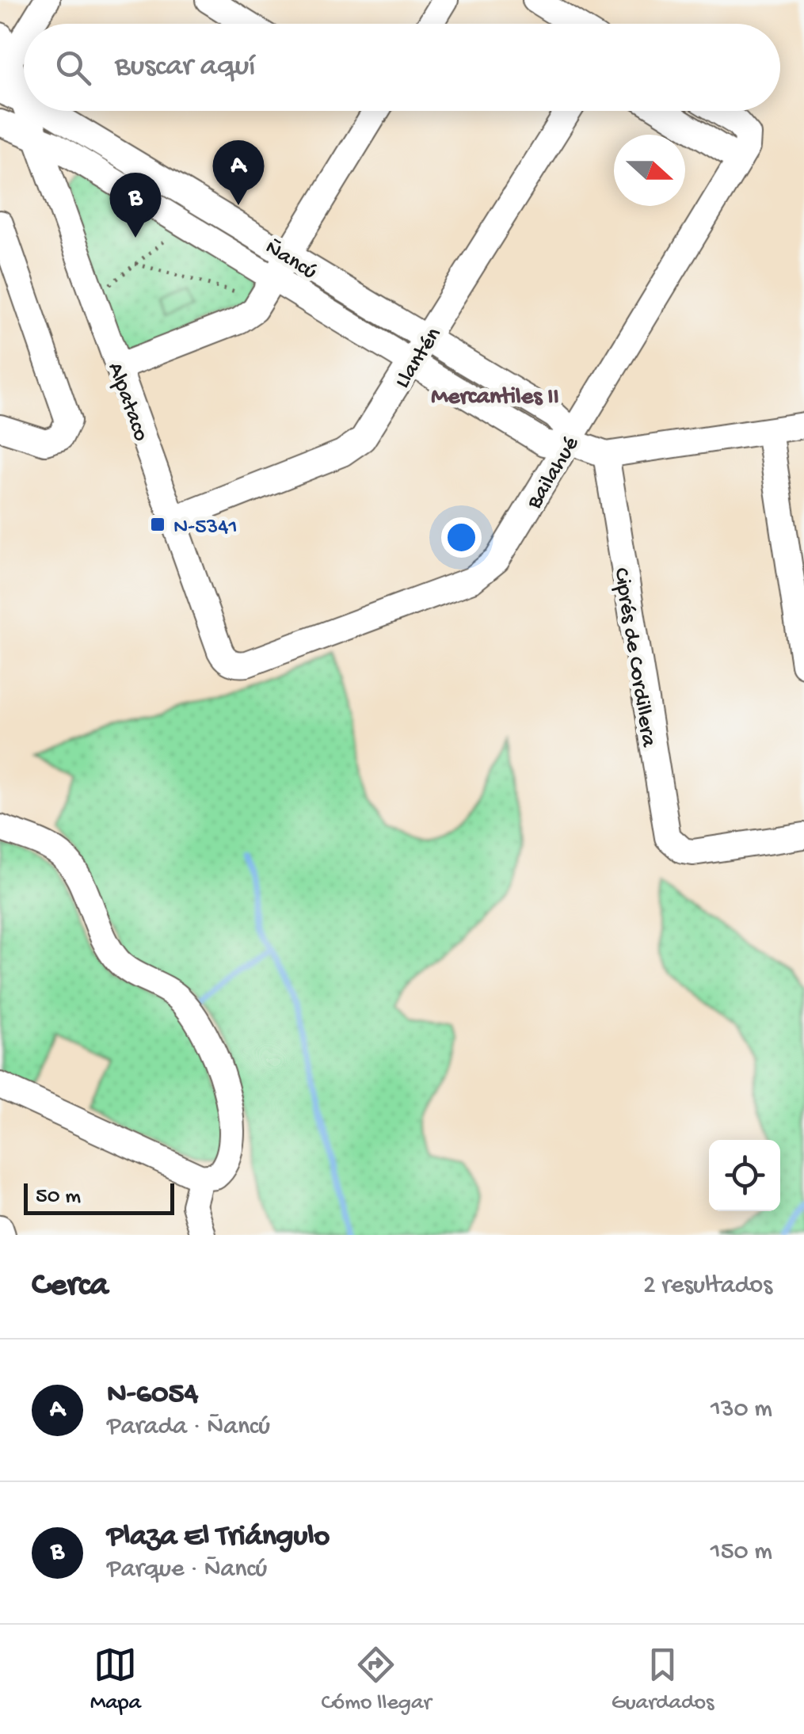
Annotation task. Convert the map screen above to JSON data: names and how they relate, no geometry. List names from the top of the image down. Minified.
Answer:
{"streets":{"street":["Ñancú","Llantén","Alpataco","Bailahué","Ciprés de Cordillera"]},"crossings":[["Ñancú","Llantén"],["Ñancú","Alpataco"],["Ñancú","Bailahué"],["Ñancú","Ciprés de Cordillera"],["Llantén","Alpataco"],["Alpataco","Bailahué"]],"districts":["Mercantiles II"],"places":{"transit":["N-5341"]},"scale_bar":"50 m","north":"right","page":{"search":"Buscar aquí","pins":["A","B"],"scale":"50 m","heading":["Cerca","2 resultados"],"list":[{"mark":"A","name":"N-6054","note":"Parada · Ñancú","value":"130 m"},{"mark":"B","name":"Plaza El Triángulo","note":"Parque · Ñancú","value":"150 m"}],"nav":["Mapa","Cómo llegar","Guardados"]}}
